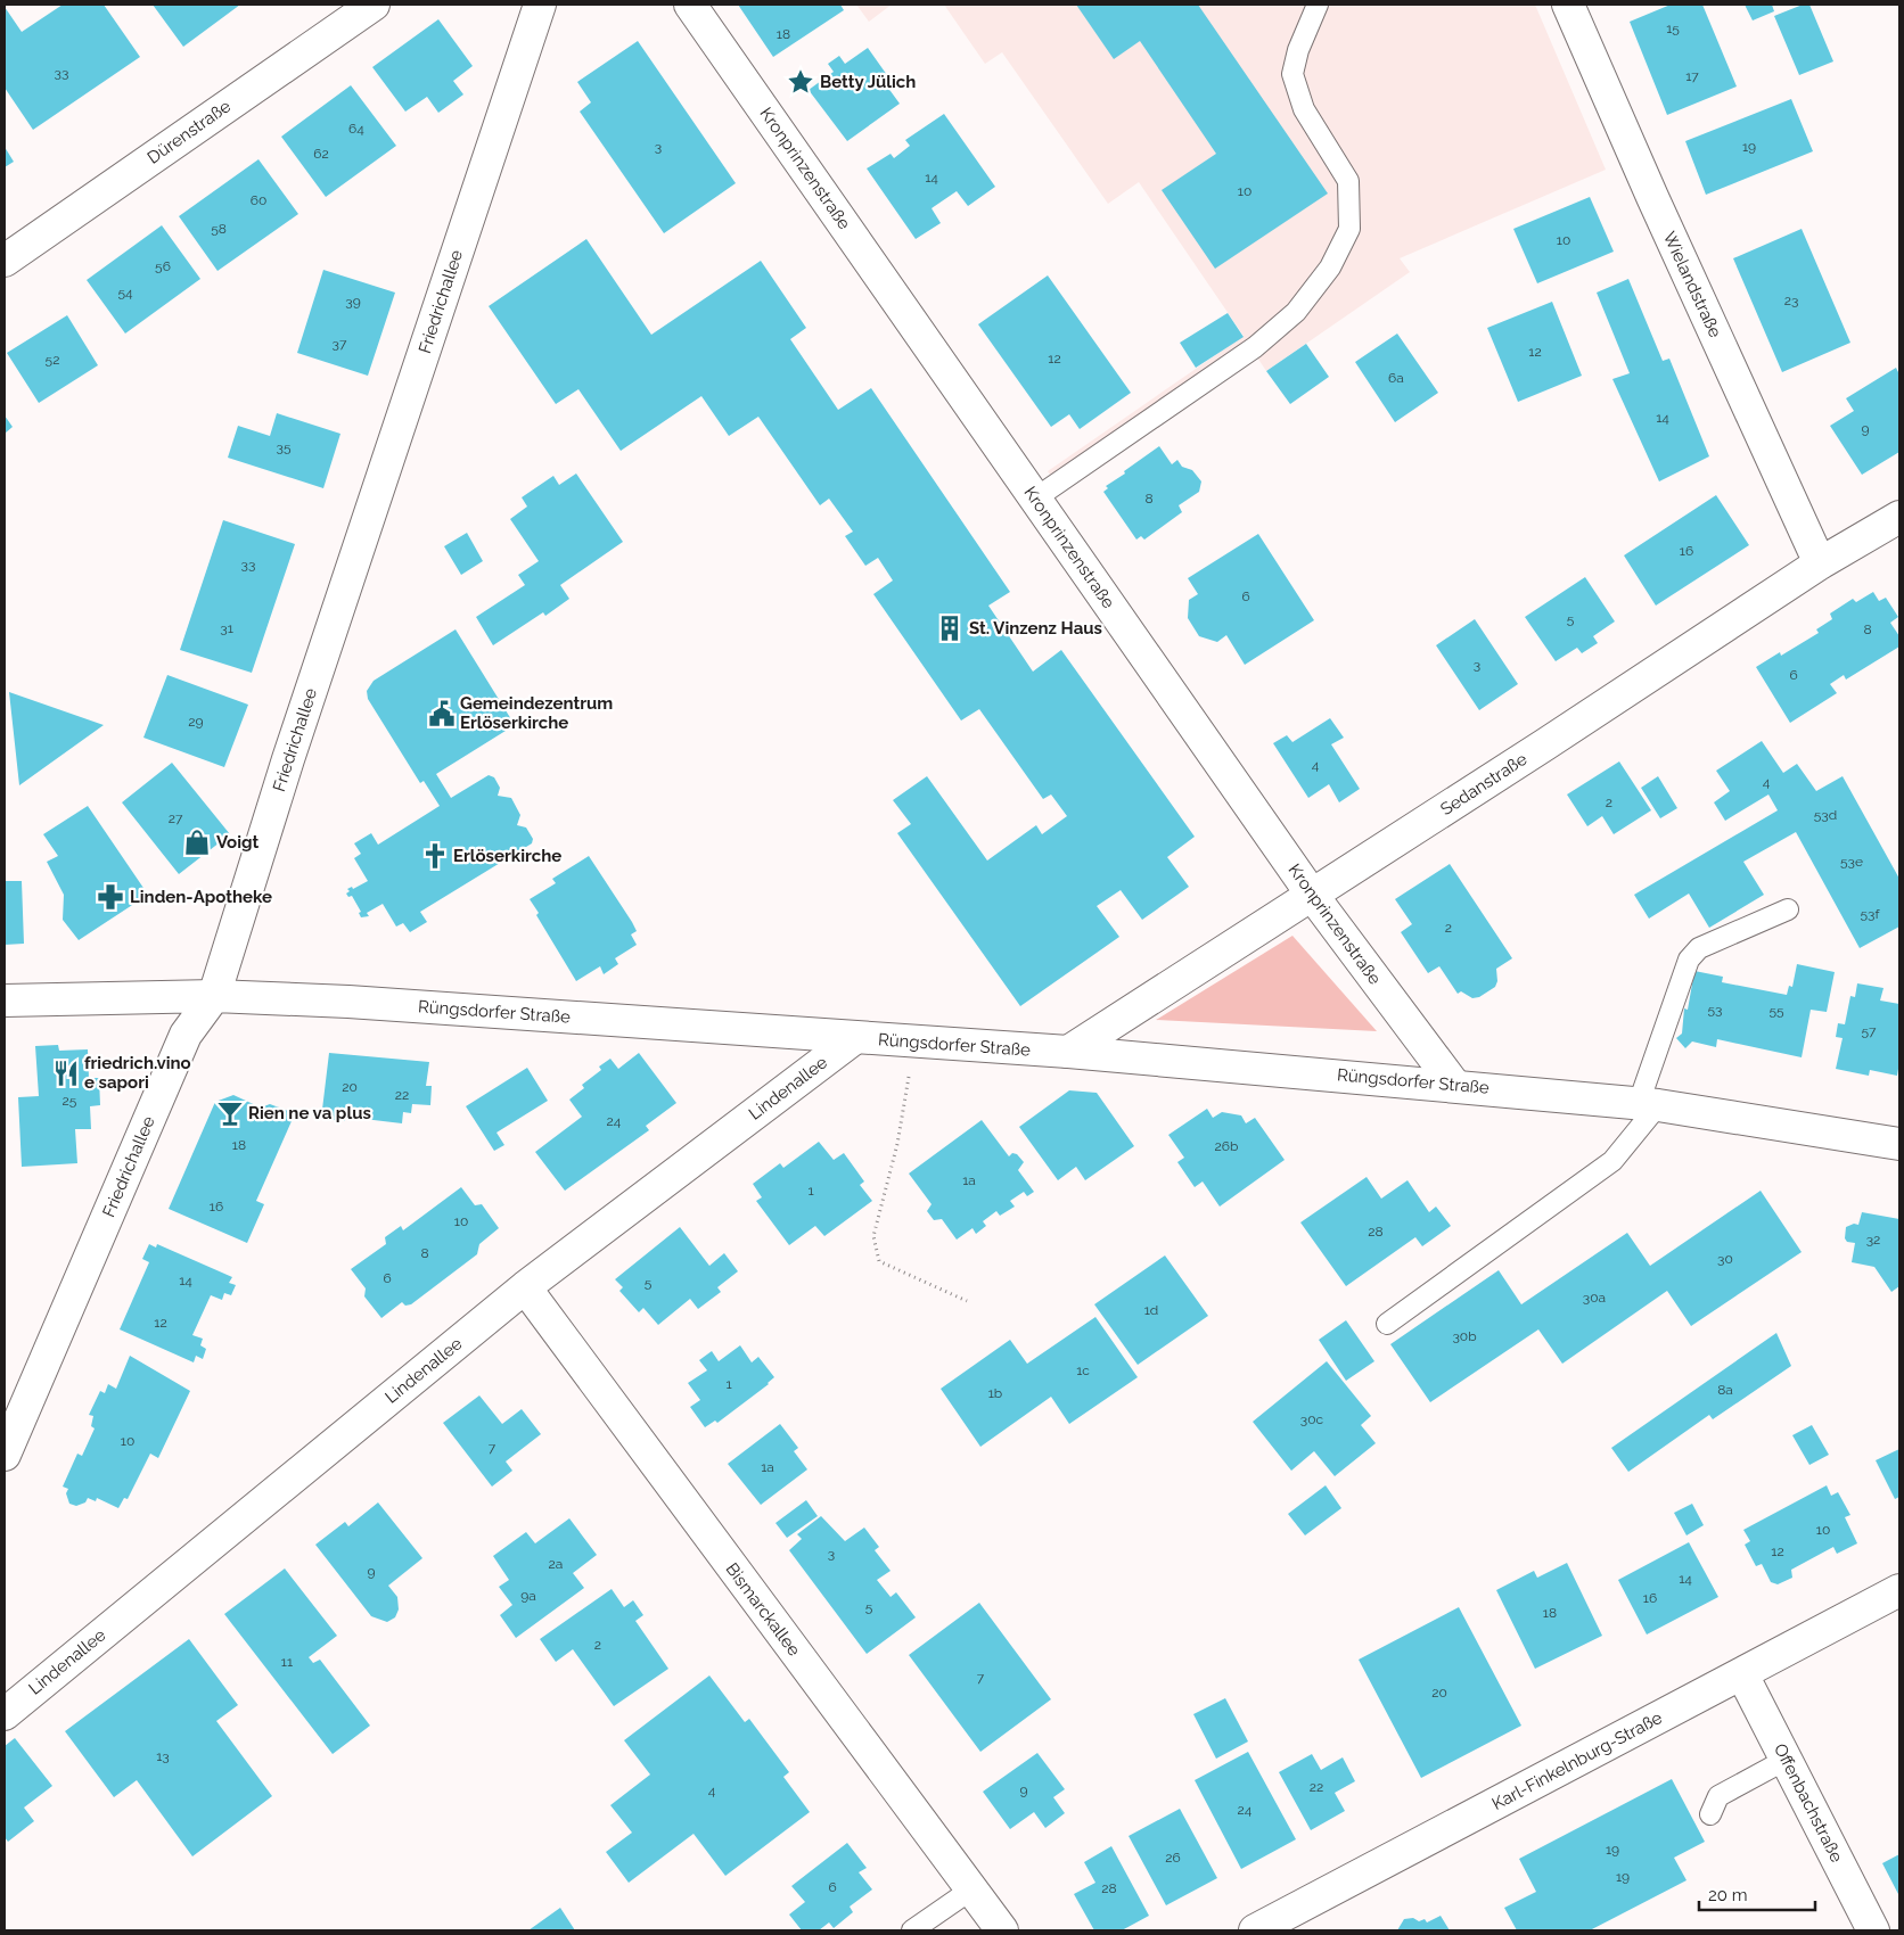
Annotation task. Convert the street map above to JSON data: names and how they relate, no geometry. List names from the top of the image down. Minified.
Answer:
{"streets":{"street":["Dürenstraße","Kronprinzenstraße","Wielandstraße","Friedrichallee","Sedanstraße","Rüngsdorfer Straße","Lindenallee","Bismarckallee","Karl-Finkelnburg-Straße","Offenbachstraße"]},"crossings":[["Kronprinzenstraße","Sedanstraße"],["Kronprinzenstraße","Rüngsdorfer Straße"],["Wielandstraße","Sedanstraße"],["Friedrichallee","Rüngsdorfer Straße"],["Sedanstraße","Rüngsdorfer Straße"],["Rüngsdorfer Straße","Lindenallee"],["Lindenallee","Bismarckallee"],["Karl-Finkelnburg-Straße","Offenbachstraße"]],"places":{"place":["Betty Jülich"],"building":["St. Vinzenz Haus"],"public building":["Gemeindezentrum Erlöserkirche"],"shop":["Voigt"],"church":["Erlöserkirche"],"pharmacy":["Linden-Apotheke"],"restaurant":["friedrich.vino e sapori"],"bar":["Rien ne va plus"]},"house_numbers":["15","18","33","17","64","3","19","62","14","10","60","58","10","56","54","23","39","37","12","12","52","6a","14","9","35","8","16","33","6","5","31","8","3","6","29","4","4","2","53d","27","53e","53f","2","53","55","57","20","22","25","24","18","26b","1a","1","16","10","28","32","8","30","6","14","5","30a","1d","12","30b","1c","1","8a","1b","30c","10","7","1a","10","12","3","2a","9","14","9a","16","5","18","2","11","7","20","13","22","4","9","24","19","26","19","6","28"],"scale_bar":"20 m"}
